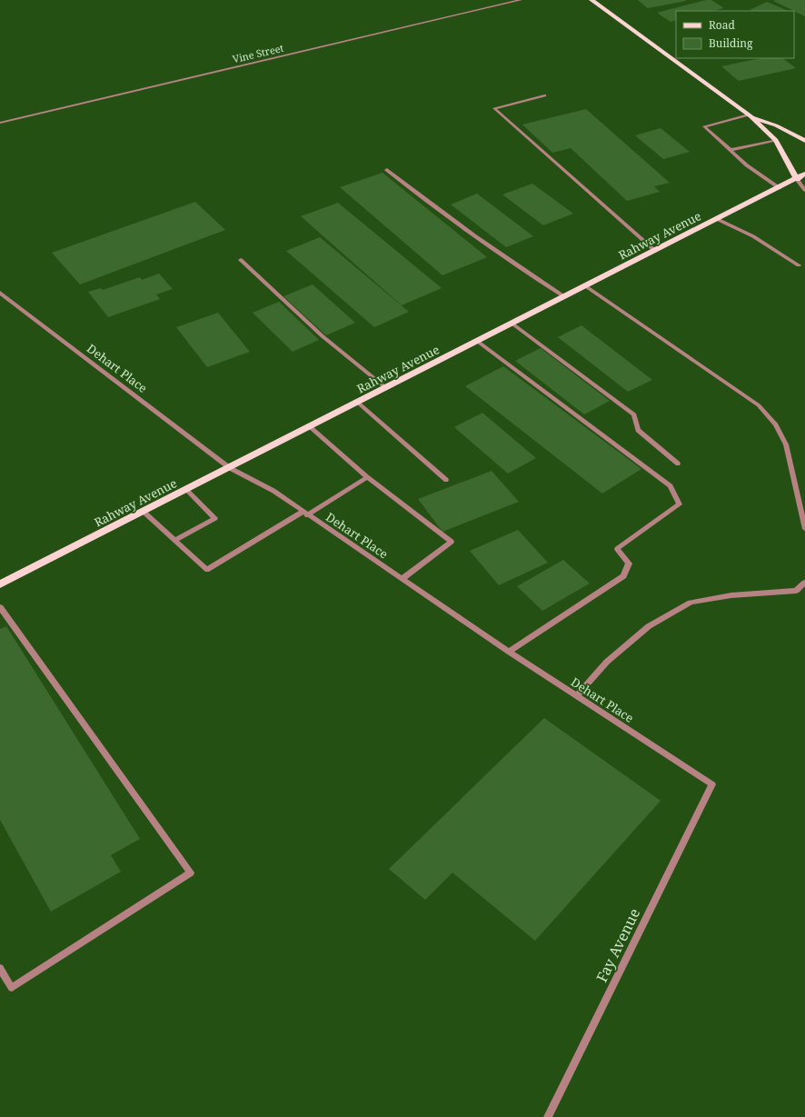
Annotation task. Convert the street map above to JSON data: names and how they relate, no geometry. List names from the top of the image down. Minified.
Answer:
{"streets":{"main road":["Rahway Avenue"],"street":["Vine Street","Dehart Place","Fay Avenue"]},"crossings":[["Rahway Avenue","Dehart Place"],["Dehart Place","Fay Avenue"]],"legend":["Road","Building"]}
